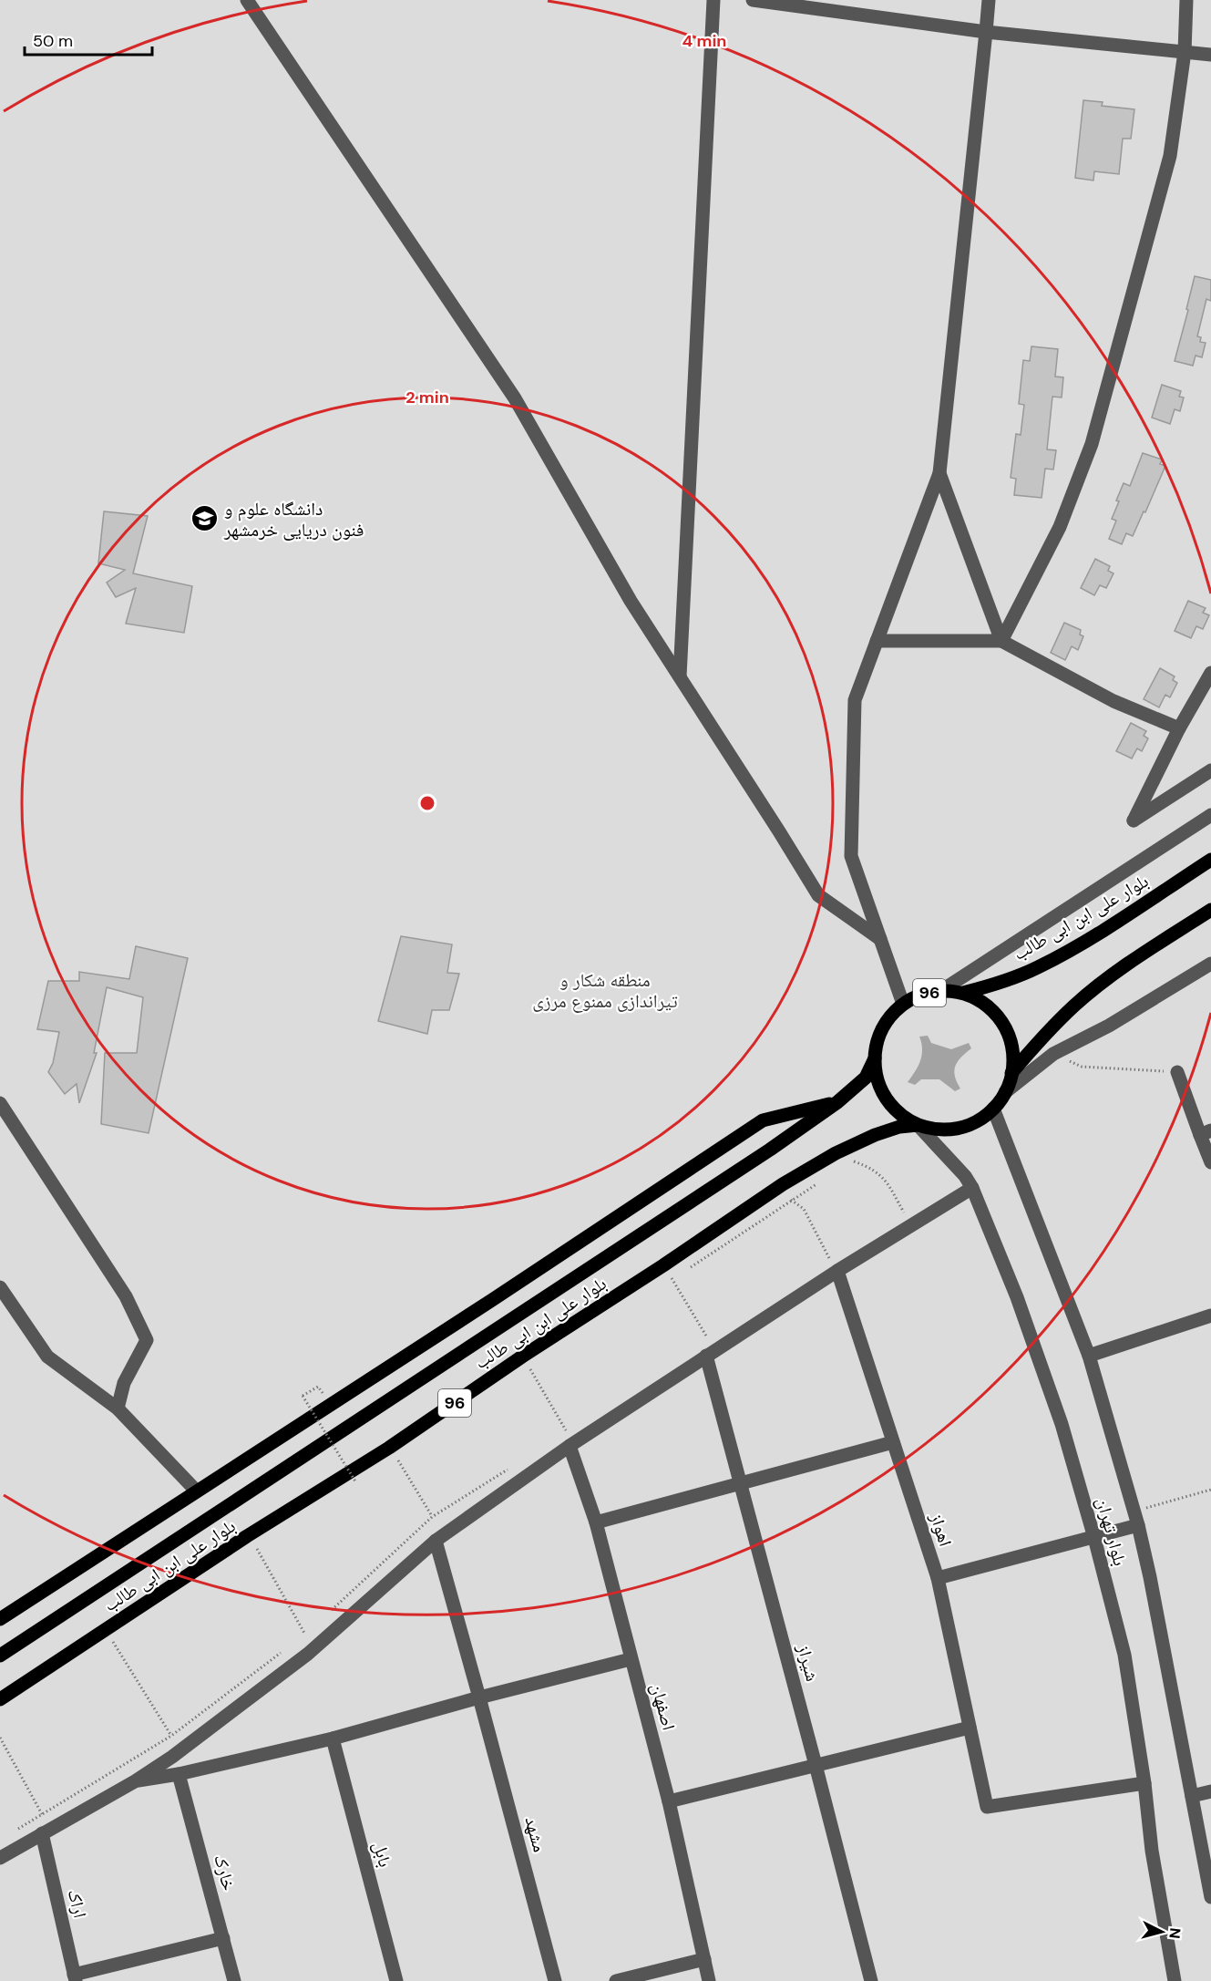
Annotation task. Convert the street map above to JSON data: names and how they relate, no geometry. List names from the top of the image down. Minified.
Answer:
{"streets":{"main road":["بلوار علی ابن ابی طالب","96"],"street":["اهواز","بلوار تهران","شیراز","اصفهان","مشهد","بابل","خارک","اراک"]},"crossings":[["بلوار علی ابن ابی طالب","96"],["بلوار علی ابن ابی طالب","بلوار تهران"],["96","بلوار تهران"],["اهواز","بلوار تهران"]],"parks":["منطقه شکار و تیراندازی ممنوع مرزی"],"places":{"school or university":["دانشگاه علوم و فنون دریایی خرمشهر"]},"scale_bar":"50 m","north":"right","rings":["4 min","2 min"]}
